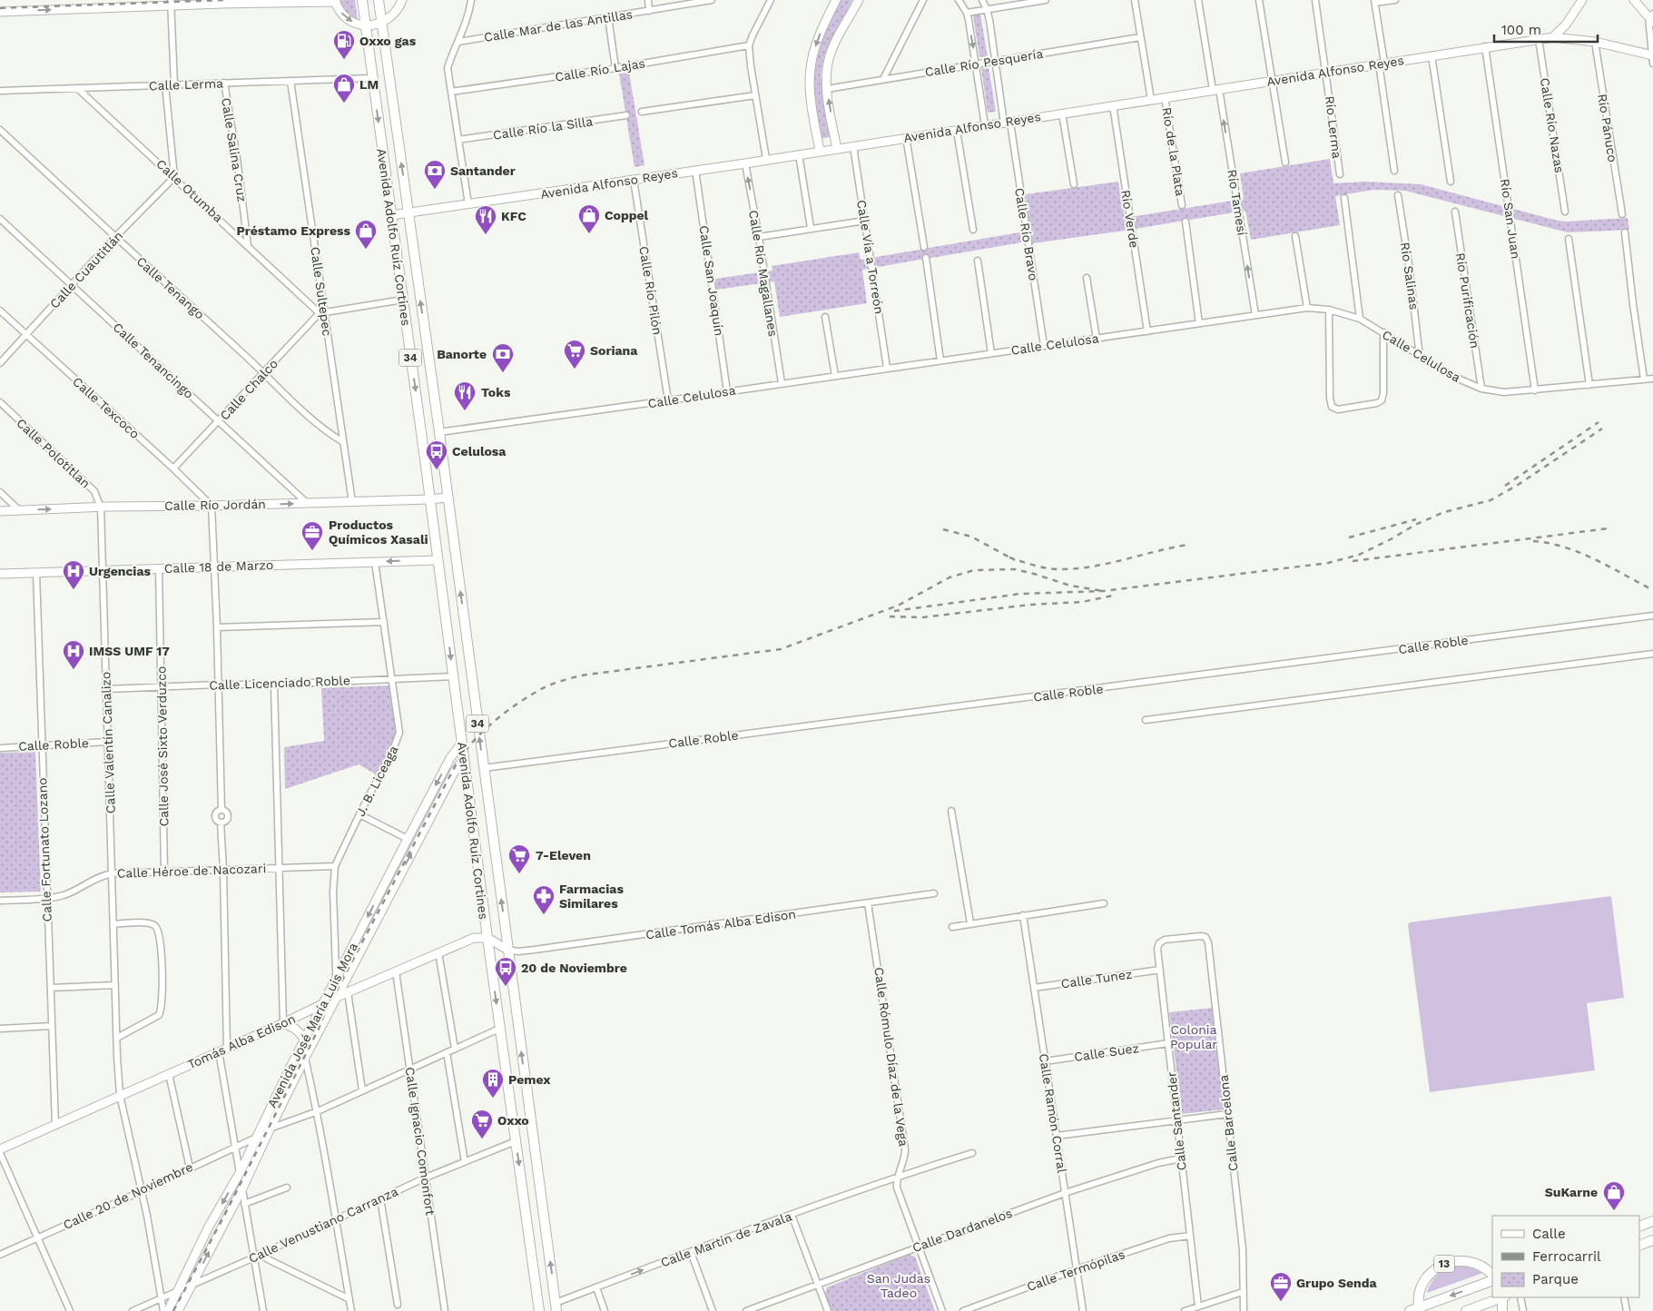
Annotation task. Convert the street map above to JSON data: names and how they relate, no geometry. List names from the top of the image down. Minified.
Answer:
{"streets":{"main road":["Avenida Adolfo Ruíz Cortines","34","13"],"street":["Calle Mar de las Antillas","Calle Río Pesquería","Calle Río Lajas","Avenida Alfonso Reyes","Calle Lerma","Calle Río Nazas","Río Lerma","Calle Río la Silla","Río Pánuco","Calle Salina Cruz","Río de la Plata","Calle Otumba","Río Tamesí","Río Verde","Río San Juan","Calle Río Bravo","Calle Vía a Torreón","Calle Cuautitlán","Calle Río Magallanes","Río Salinas","Calle San Joaquín","Calle Tenango","Calle Río Pilón","Calle Sultepec","Río Purificación","Calle Celulosa","Calle Tenancingo","Calle Chalco","Calle Texcoco","Calle Polotitlan","Calle Río Jordán","Calle 18 de Marzo","Calle Roble","Calle Licenciado Roble","Calle Valentín Canalizo","Calle José Sixto Verduzco","J. B. Liceaga","Calle Fortunato Lozano","Calle Héroe de Nacozari","Calle Tomás Alba Edison","Calle Tunez","Avenida José María Luis Mora","Tomás Alba Edison","Calle Suez","Calle Rómulo Díaz de la Vega","Calle Ramón Corral","Calle Santander","Calle Barcelona","Calle Ignacio Comonfort","Calle 20 de Noviembre","Calle Venustiano Carranza","Calle Dardanelos","Calle Martín de Zavala","Calle Termópilas"]},"crossings":[["Calle Río Pesquería","Río de la Plata"],["Calle Río Pesquería","Calle Río Bravo"],["Avenida Alfonso Reyes","Calle Río Nazas"],["Avenida Alfonso Reyes","Río Lerma"],["Avenida Alfonso Reyes","Río Pánuco"],["Avenida Alfonso Reyes","Río de la Plata"],["Avenida Alfonso Reyes","Río Tamesí"],["Avenida Alfonso Reyes","Río Verde"],["Avenida Alfonso Reyes","Río San Juan"],["Avenida Alfonso Reyes","Calle Río Bravo"],["Avenida Alfonso Reyes","Avenida Adolfo Ruíz Cortines"],["Avenida Alfonso Reyes","Calle Vía a Torreón"],["Avenida Alfonso Reyes","Calle Río Magallanes"],["Avenida Alfonso Reyes","Calle San Joaquín"],["Avenida Alfonso Reyes","Calle Río Pilón"],["Calle Lerma","Calle Salina Cruz"],["Calle Lerma","Calle Otumba"],["Calle Lerma","Avenida Adolfo Ruíz Cortines"],["Calle Lerma","Calle Sultepec"],["Calle Salina Cruz","Calle Otumba"],["Calle Otumba","Calle Cuautitlán"],["Calle Otumba","Calle Sultepec"],["Calle Otumba","Calle Chalco"],["Río Tamesí","Calle Celulosa"],["Río Verde","Calle Celulosa"],["Río San Juan","Calle Celulosa"],["Calle Río Bravo","Calle Celulosa"],["Avenida Adolfo Ruíz Cortines","Calle Celulosa"],["Avenida Adolfo Ruíz Cortines","Calle Río Jordán"],["Avenida Adolfo Ruíz Cortines","Calle 18 de Marzo"],["Avenida Adolfo Ruíz Cortines","Calle Roble"],["Avenida Adolfo Ruíz Cortines","Calle Licenciado Roble"],["Avenida Adolfo Ruíz Cortines","Calle Tomás Alba Edison"],["Avenida Adolfo Ruíz Cortines","Avenida José María Luis Mora"],["Avenida Adolfo Ruíz Cortines","Tomás Alba Edison"],["Avenida Adolfo Ruíz Cortines","Calle Venustiano Carranza"],["Avenida Adolfo Ruíz Cortines","Calle Martín de Zavala"],["Calle Vía a Torreón","Calle Celulosa"],["Calle Cuautitlán","Calle Tenango"],["Calle Cuautitlán","Calle Tenancingo"],["Calle Cuautitlán","Calle Texcoco"],["Calle Río Magallanes","Calle Celulosa"],["Río Salinas","Calle Celulosa"],["Calle San Joaquín","Calle Celulosa"],["Calle Tenango","Calle Sultepec"],["Calle Tenango","Calle Chalco"],["Calle Río Pilón","Calle Celulosa"],["Calle Sultepec","Calle Chalco"],["Calle Sultepec","Calle Río Jordán"],["Río Purificación","Calle Celulosa"],["Calle Tenancingo","Calle Chalco"],["Calle Tenancingo","Calle Río Jordán"],["Calle Chalco","Calle Texcoco"],["Calle Texcoco","Calle Río Jordán"],["Calle Polotitlan","Calle Río Jordán"],["Calle Polotitlan","Calle Valentín Canalizo"],["Calle Río Jordán","Calle Valentín Canalizo"],["Calle 18 de Marzo","Calle Valentín Canalizo"],["Calle 18 de Marzo","Calle José Sixto Verduzco"],["Calle 18 de Marzo","J. B. Liceaga"],["Calle 18 de Marzo","Calle Fortunato Lozano"],["Calle Roble","Calle Valentín Canalizo"],["Calle Roble","Calle Fortunato Lozano"],["Calle Licenciado Roble","Calle Valentín Canalizo"],["Calle Licenciado Roble","Calle José Sixto Verduzco"],["Calle Licenciado Roble","J. B. Liceaga"],["Calle Valentín Canalizo","Calle Héroe de Nacozari"],["Calle Valentín Canalizo","Tomás Alba Edison"],["Calle Valentín Canalizo","Calle 20 de Noviembre"],["Calle Valentín Canalizo","Calle Venustiano Carranza"],["Calle José Sixto Verduzco","Calle Héroe de Nacozari"],["J. B. Liceaga","Calle Héroe de Nacozari"],["J. B. Liceaga","Avenida José María Luis Mora"],["J. B. Liceaga","Tomás Alba Edison"],["Calle Fortunato Lozano","Calle Héroe de Nacozari"],["Calle Fortunato Lozano","Tomás Alba Edison"],["Calle Tomás Alba Edison","Calle Rómulo Díaz de la Vega"],["Calle Tunez","Calle Ramón Corral"],["Calle Tunez","Calle Santander"],["Avenida José María Luis Mora","Tomás Alba Edison"],["Avenida José María Luis Mora","Calle 20 de Noviembre"],["Avenida José María Luis Mora","Calle Venustiano Carranza"],["Tomás Alba Edison","Calle Ignacio Comonfort"],["Calle Suez","Calle Ramón Corral"],["Calle Suez","Calle Santander"],["Calle Rómulo Díaz de la Vega","Calle Martín de Zavala"],["Calle Ramón Corral","Calle Dardanelos"],["Calle Ramón Corral","Calle Termópilas"],["Calle Santander","Calle Barcelona"],["Calle Santander","Calle Dardanelos"],["Calle Santander","Calle Termópilas"],["Calle Ignacio Comonfort","Calle Venustiano Carranza"]],"one_way":["Río Tamesí","Calle Río Jordán"],"parks":["Colonia Popular","San Judas Tadeo"],"places":{"fuel station":["Oxxo gas"],"shop":["LM","Coppel","Préstamo Express","SuKarne"],"bank":["Santander","Banorte"],"restaurant":["KFC","Toks"],"supermarket":["Soriana","7-Eleven","Oxxo"],"bus stop":["Celulosa","20 de Noviembre"],"office":["Productos Químicos Xasali","Grupo Senda"],"hospital":["Urgencias","IMSS UMF 17"],"pharmacy":["Farmacias Similares"],"building":["Pemex"]},"legend":["Calle","Ferrocarril","Parque"],"scale_bar":"100 m"}
